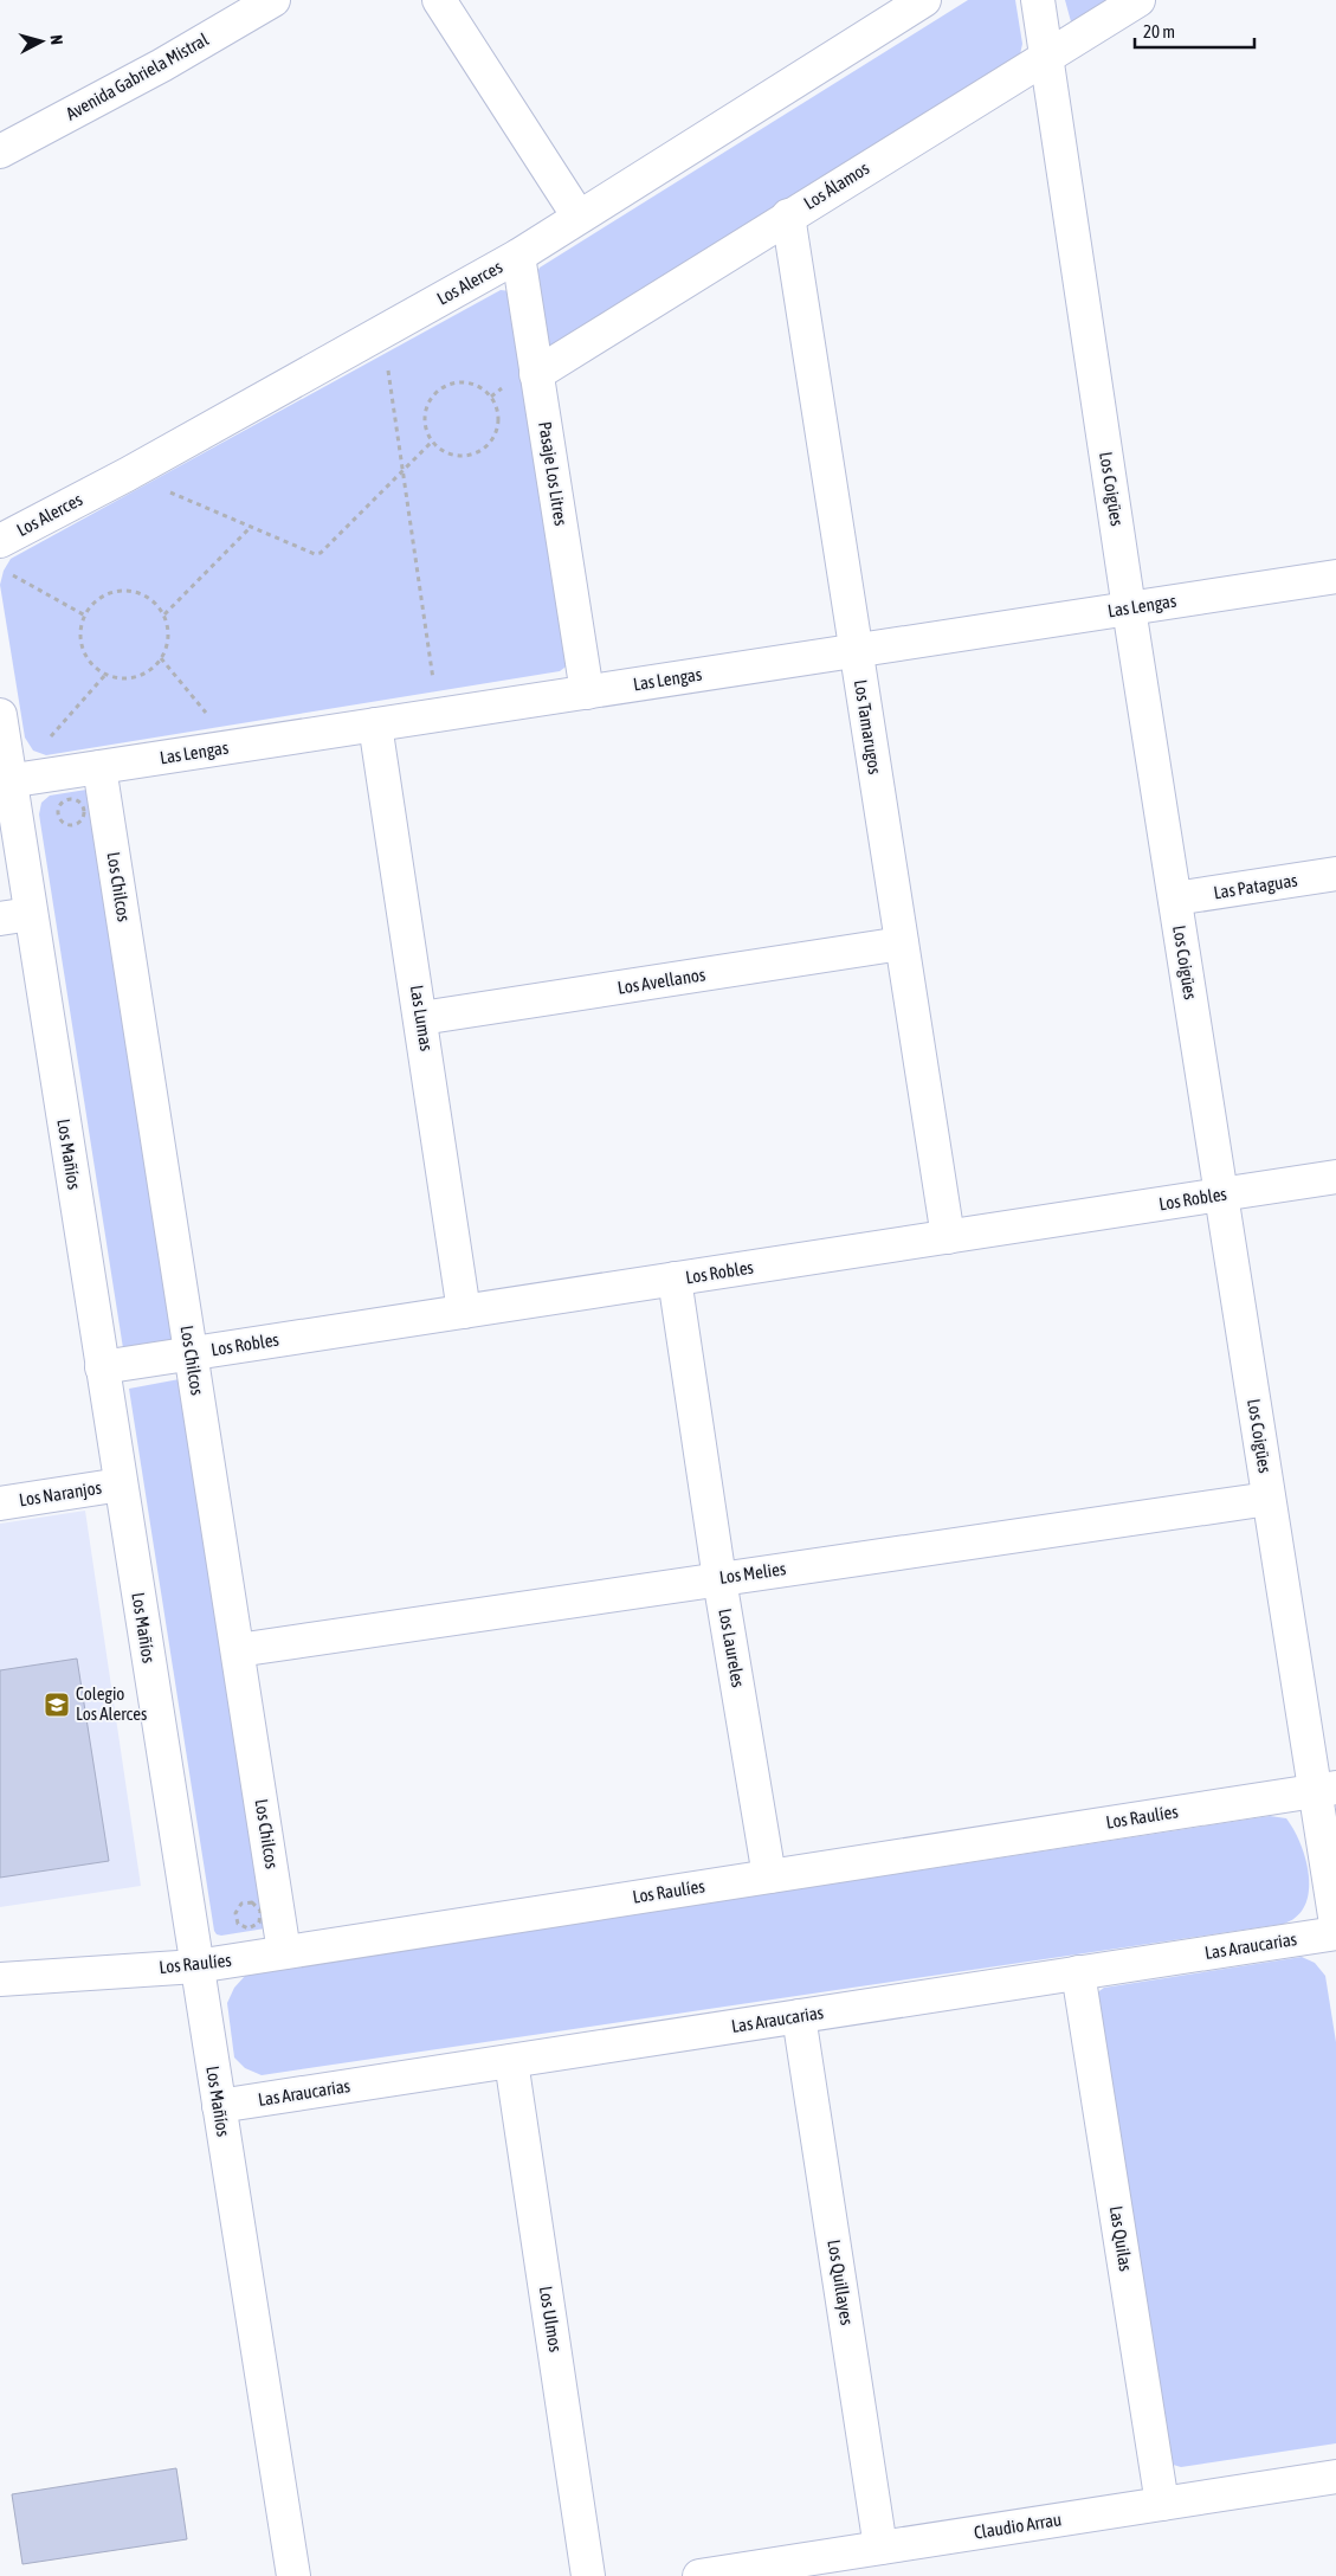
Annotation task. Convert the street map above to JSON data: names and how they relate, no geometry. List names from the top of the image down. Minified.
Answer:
{"streets":{"street":["Avenida Gabriela Mistral","Los Álamos","Los Alerces","Pasaje Los Litres","Los Coigües","Las Lengas","Los Tamarugos","Los Chilcos","Las Pataguas","Los Avellanos","Las Lumas","Los Mañíos","Los Robles","Los Naranjos","Los Melies","Los Laureles","Los Raulíes","Las Araucarias","Las Quilas","Los Quillayes","Los Ulmos","Claudio Arrau"]},"crossings":[["Los Álamos","Pasaje Los Litres"],["Los Álamos","Los Coigües"],["Los Álamos","Los Tamarugos"],["Los Alerces","Pasaje Los Litres"],["Pasaje Los Litres","Las Lengas"],["Los Coigües","Las Lengas"],["Los Coigües","Las Pataguas"],["Los Coigües","Los Robles"],["Los Coigües","Los Melies"],["Los Coigües","Los Raulíes"],["Las Lengas","Los Tamarugos"],["Las Lengas","Los Chilcos"],["Las Lengas","Las Lumas"],["Las Lengas","Los Mañíos"],["Los Tamarugos","Los Avellanos"],["Los Tamarugos","Los Robles"],["Los Chilcos","Los Robles"],["Los Chilcos","Los Melies"],["Los Chilcos","Los Raulíes"],["Los Avellanos","Las Lumas"],["Las Lumas","Los Robles"],["Los Mañíos","Los Robles"],["Los Mañíos","Los Naranjos"],["Los Mañíos","Los Raulíes"],["Los Mañíos","Las Araucarias"],["Los Robles","Los Laureles"],["Los Melies","Los Laureles"],["Los Laureles","Los Raulíes"],["Las Araucarias","Las Quilas"],["Las Araucarias","Los Quillayes"],["Las Araucarias","Los Ulmos"],["Las Quilas","Claudio Arrau"],["Los Quillayes","Claudio Arrau"]],"places":{"school or university":["Colegio Los Alerces"]},"scale_bar":"20 m","north":"right"}
